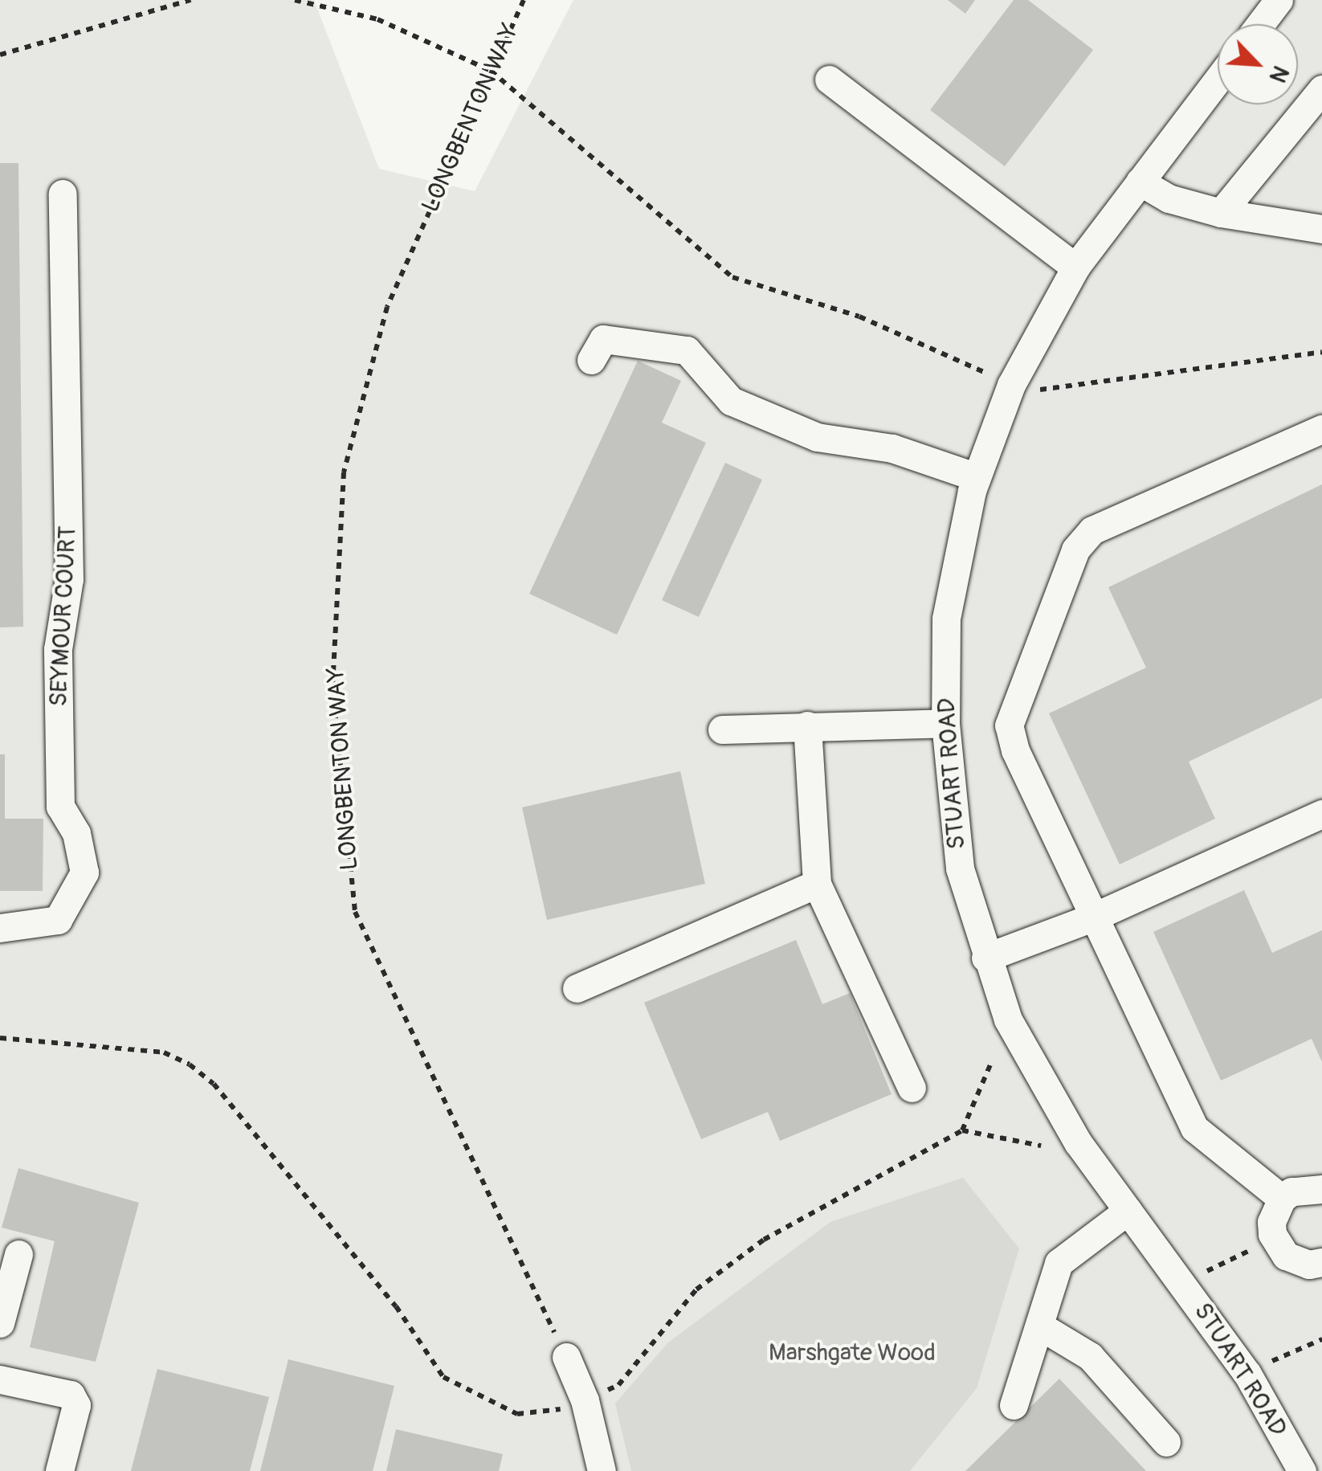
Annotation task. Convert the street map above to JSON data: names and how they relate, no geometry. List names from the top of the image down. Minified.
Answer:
{"streets":{"street":["SEYMOUR COURT","STUART ROAD"],"path":["LONGBENTON WAY"]},"parks":["Marshgate Wood"],"north":"bottom right"}
